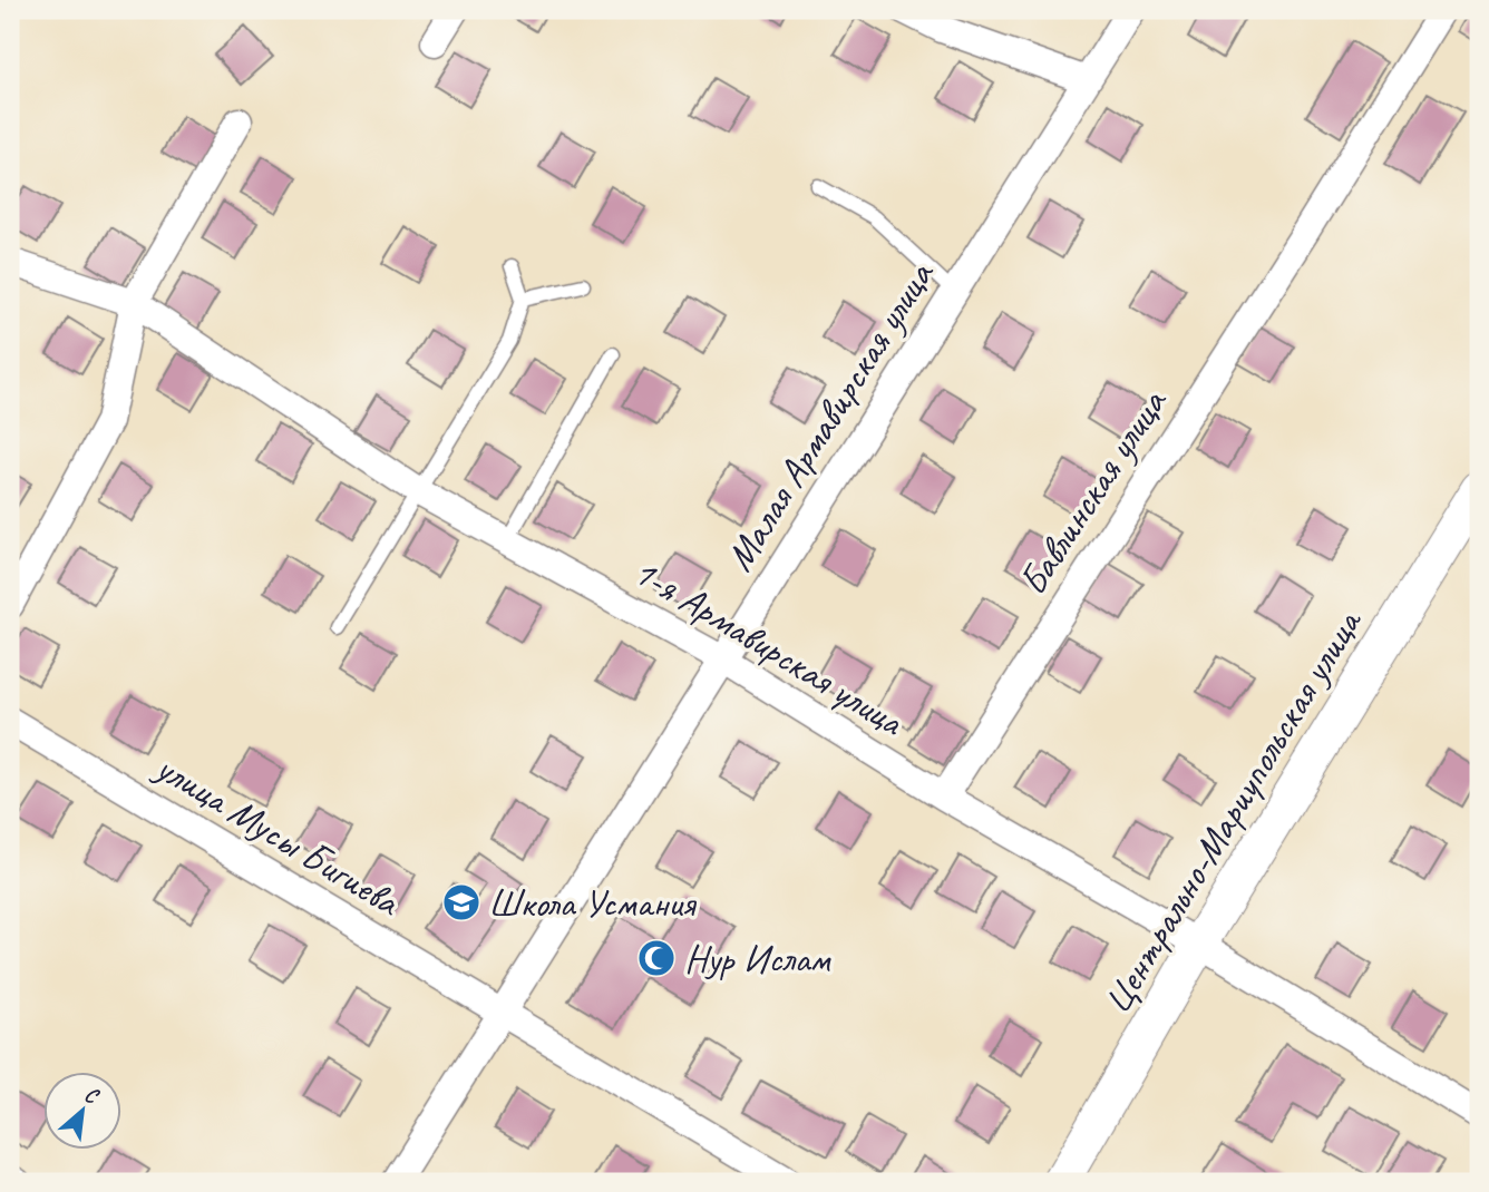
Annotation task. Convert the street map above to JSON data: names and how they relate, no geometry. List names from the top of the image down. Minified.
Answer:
{"streets":{"street":["Малая Армавирская улица","Бавлинская улица","1-я Армавирская улица","Центрально-Мариупольская улица","улица Мусы Бигиева"]},"crossings":[["Малая Армавирская улица","1-я Армавирская улица"],["Малая Армавирская улица","улица Мусы Бигиева"],["Бавлинская улица","1-я Армавирская улица"],["1-я Армавирская улица","Центрально-Мариупольская улица"]],"places":{"school or university":["Школа Усмания"],"mosque":["Нур Ислам"]},"north":"top right"}
